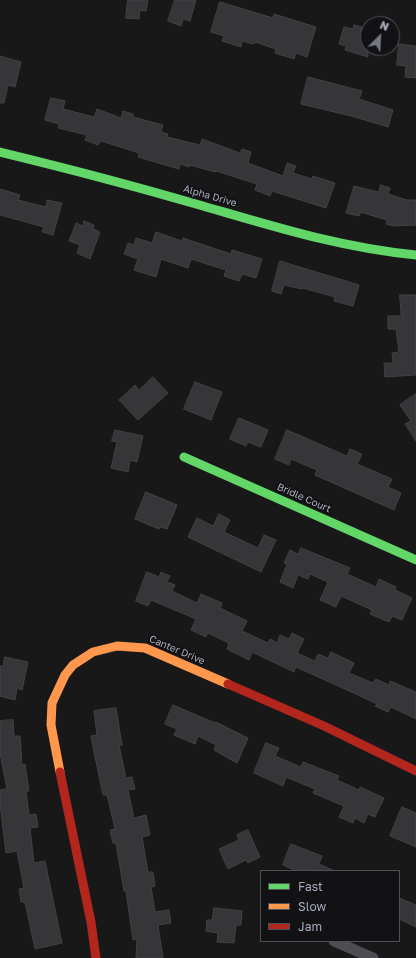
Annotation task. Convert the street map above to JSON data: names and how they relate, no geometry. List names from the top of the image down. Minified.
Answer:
{"streets":{"street":["Alpha Drive","Bridle Court","Canter Drive"]},"legend":["Fast","Slow","Jam"],"north":"top right"}
